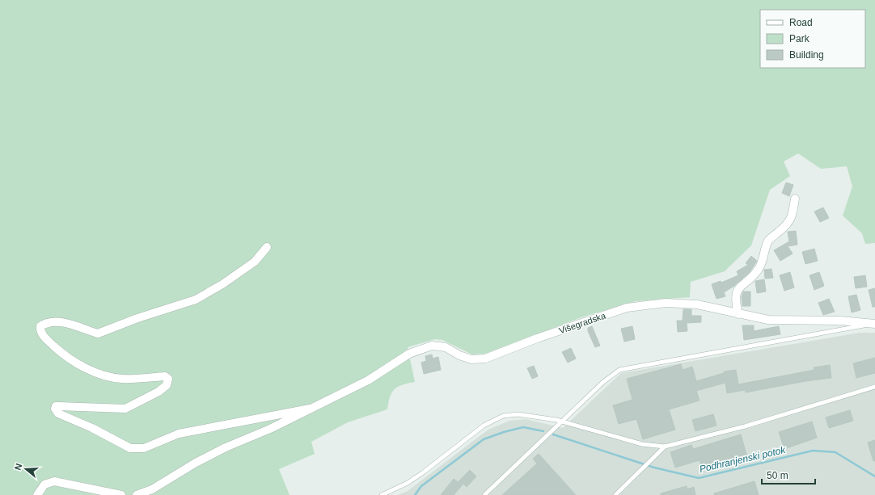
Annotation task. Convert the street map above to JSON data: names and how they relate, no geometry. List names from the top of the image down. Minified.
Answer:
{"streets":{"street":["Višegradska"]},"water":["Podhranjenski potok"],"legend":["Road","Park","Building"],"scale_bar":"50 m","north":"left"}
